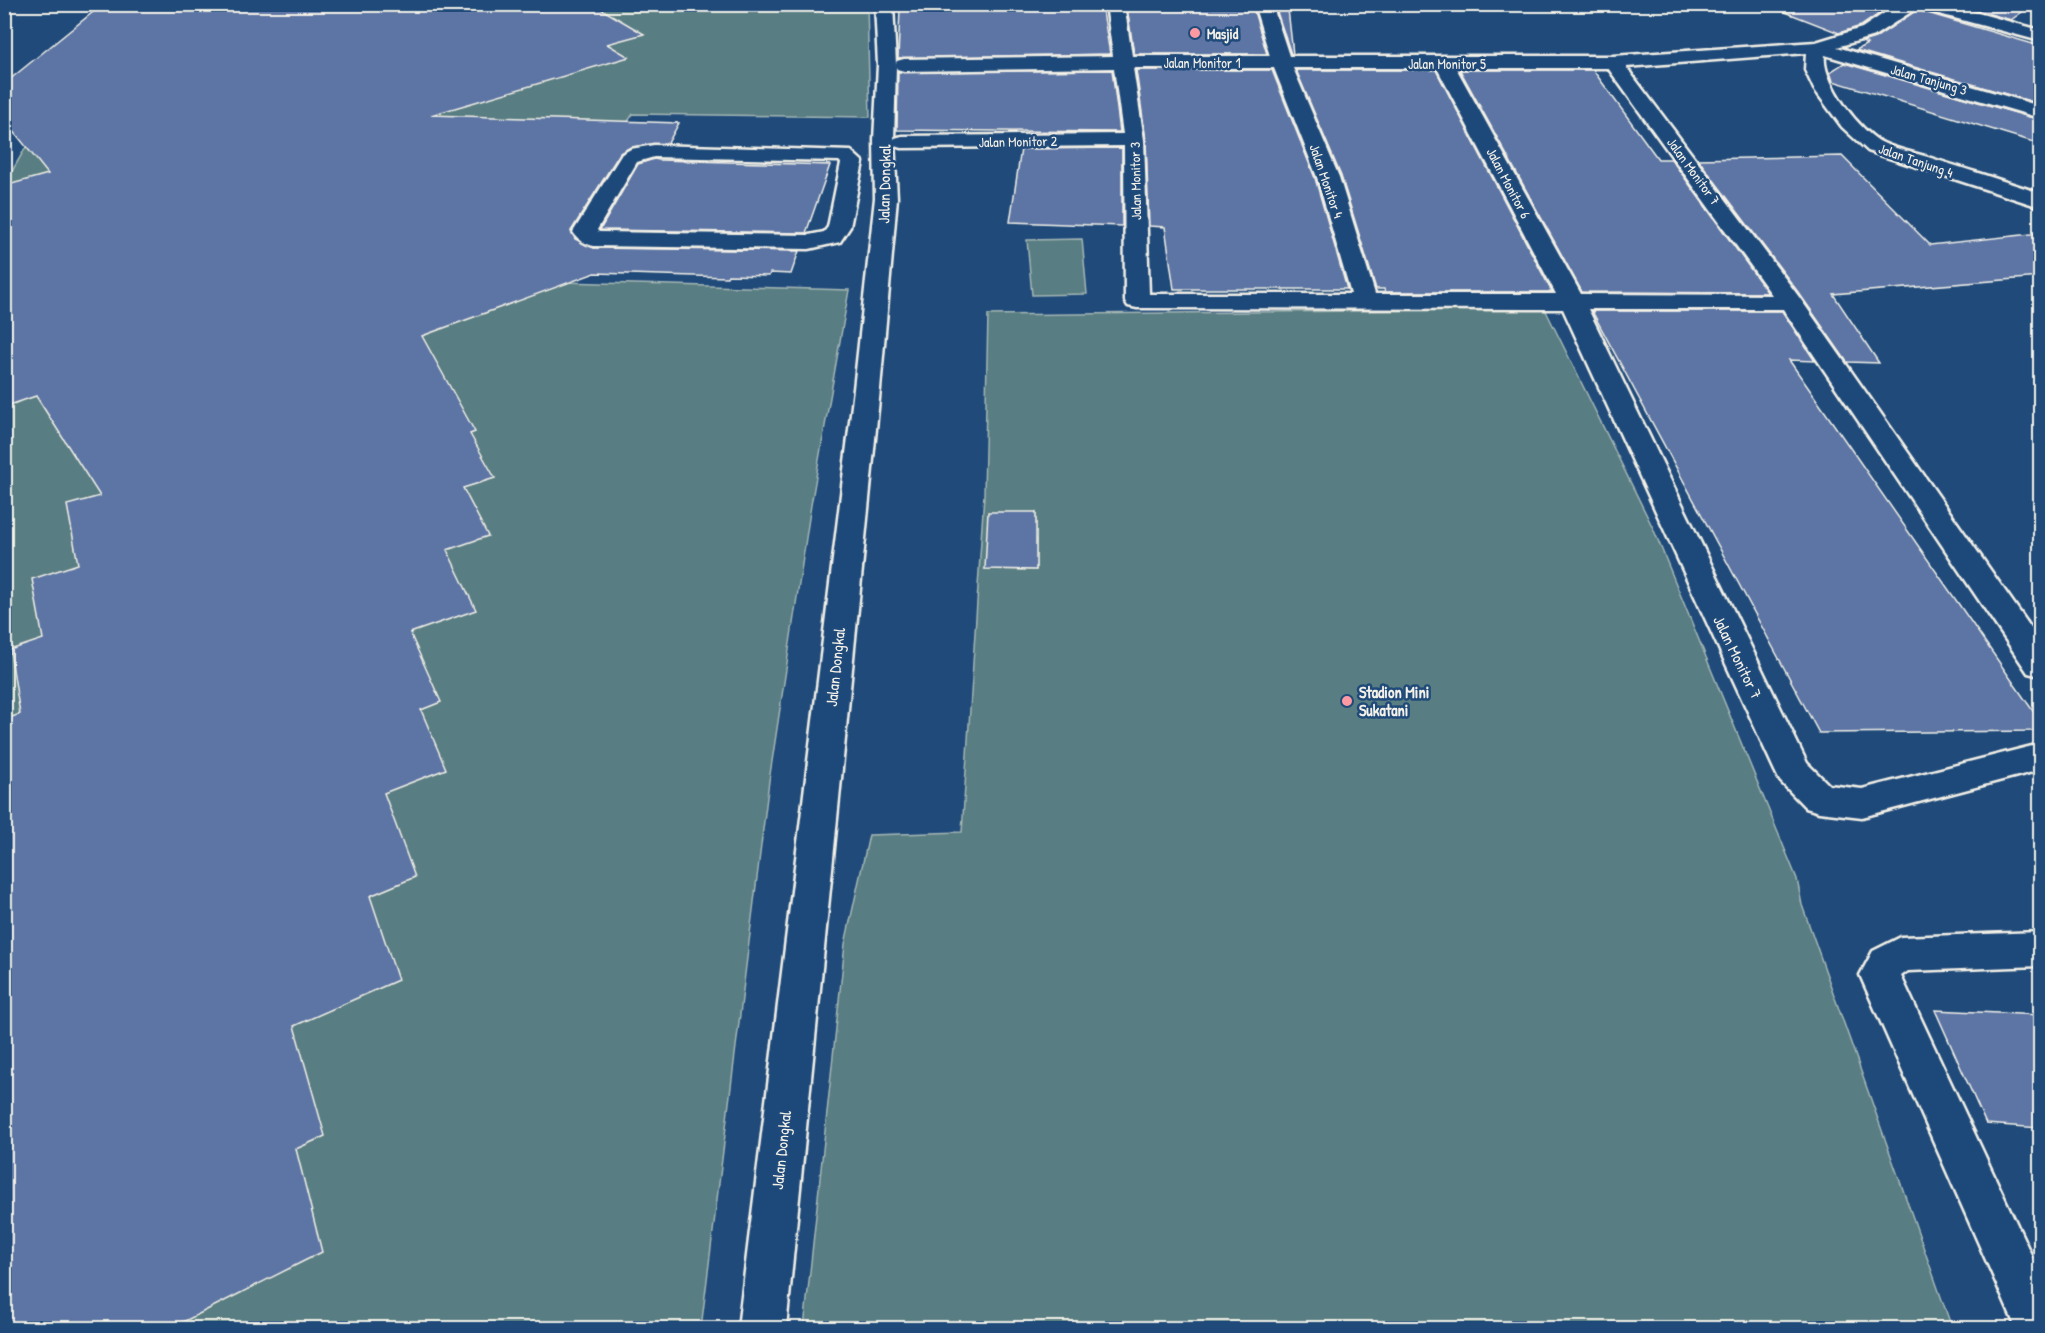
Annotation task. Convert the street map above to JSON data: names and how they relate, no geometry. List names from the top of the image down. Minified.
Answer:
{"streets":{"street":["Jalan Monitor 1","Jalan Monitor 5","Jalan Tanjung 3","Jalan Monitor 2","Jalan Tanjung 4","Jalan Monitor 7","Jalan Monitor 3","Jalan Monitor 4","Jalan Monitor 6","Jalan Dongkal"]},"crossings":[["Jalan Monitor 1","Jalan Monitor 5"],["Jalan Monitor 1","Jalan Monitor 3"],["Jalan Monitor 1","Jalan Monitor 4"],["Jalan Monitor 5","Jalan Tanjung 3"],["Jalan Monitor 5","Jalan Tanjung 4"],["Jalan Monitor 5","Jalan Monitor 7"],["Jalan Monitor 5","Jalan Monitor 4"],["Jalan Monitor 5","Jalan Monitor 6"],["Jalan Tanjung 3","Jalan Tanjung 4"],["Jalan Monitor 2","Jalan Monitor 3"],["Jalan Monitor 7","Jalan Monitor 6"],["Jalan Monitor 3","Jalan Monitor 4"]],"places":["Masjid","Stadion Mini Sukatani"]}
